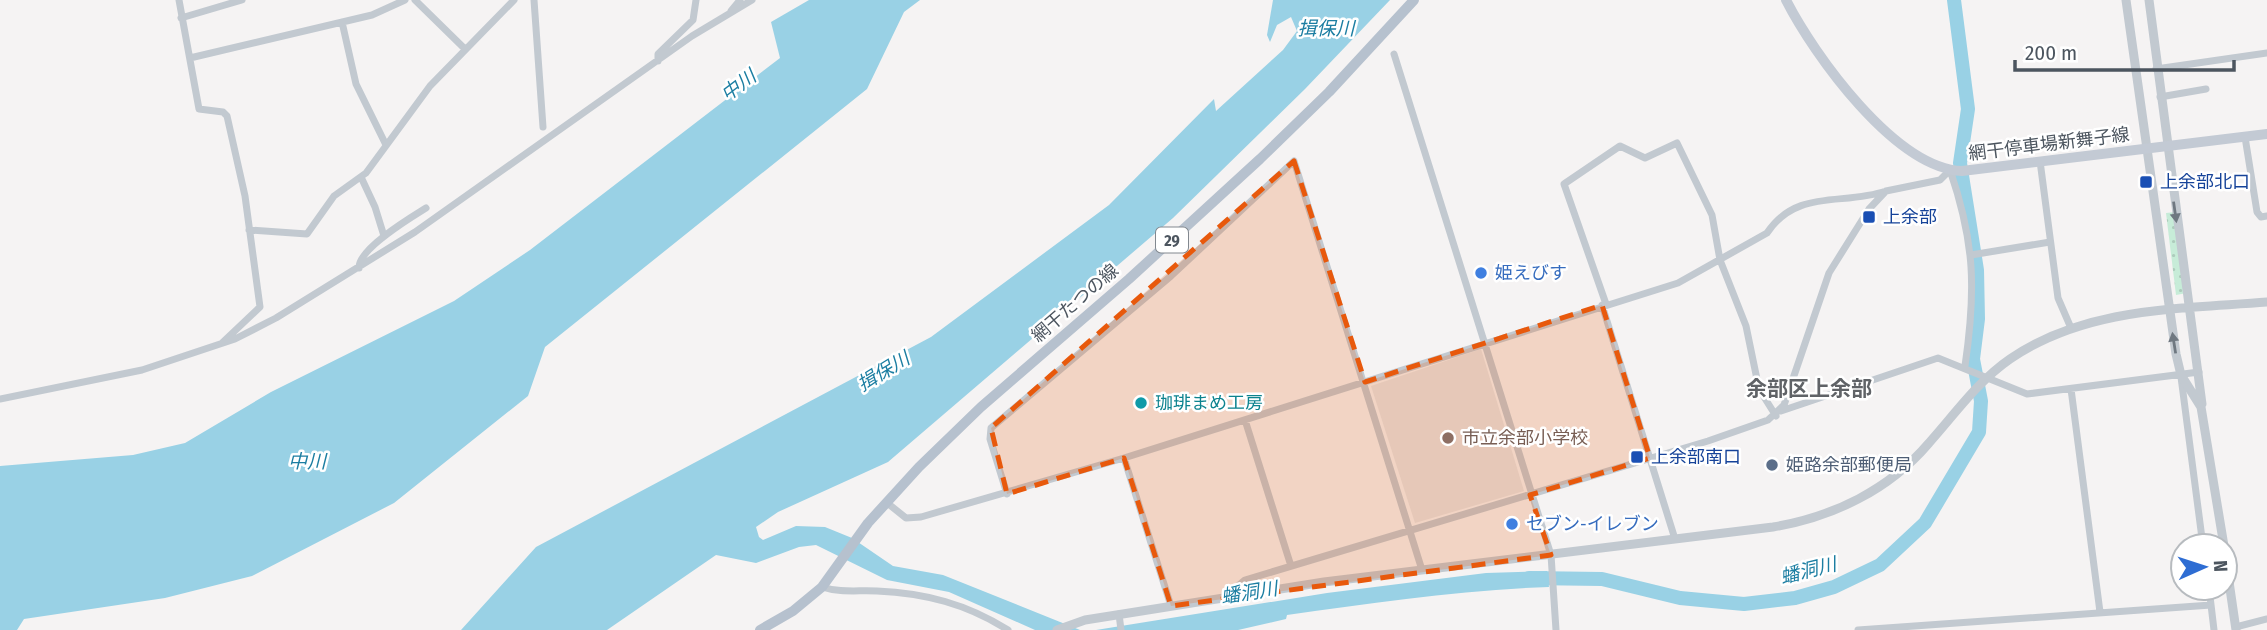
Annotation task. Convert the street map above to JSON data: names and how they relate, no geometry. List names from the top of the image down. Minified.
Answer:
{"streets":{"main road":["網干停車場新舞子線","29","網干たつの線"]},"districts":["余部区上余部"],"water":["揖保川","中川","蟠洞川"],"places":{"transit":["上余部北口","上余部","上余部南口"],"other":["姫えびす","珈琲まめ工房","市立余部小学校","姫路余部郵便局","セブン-イレブン"]},"scale_bar":"200 m","north":"right"}
